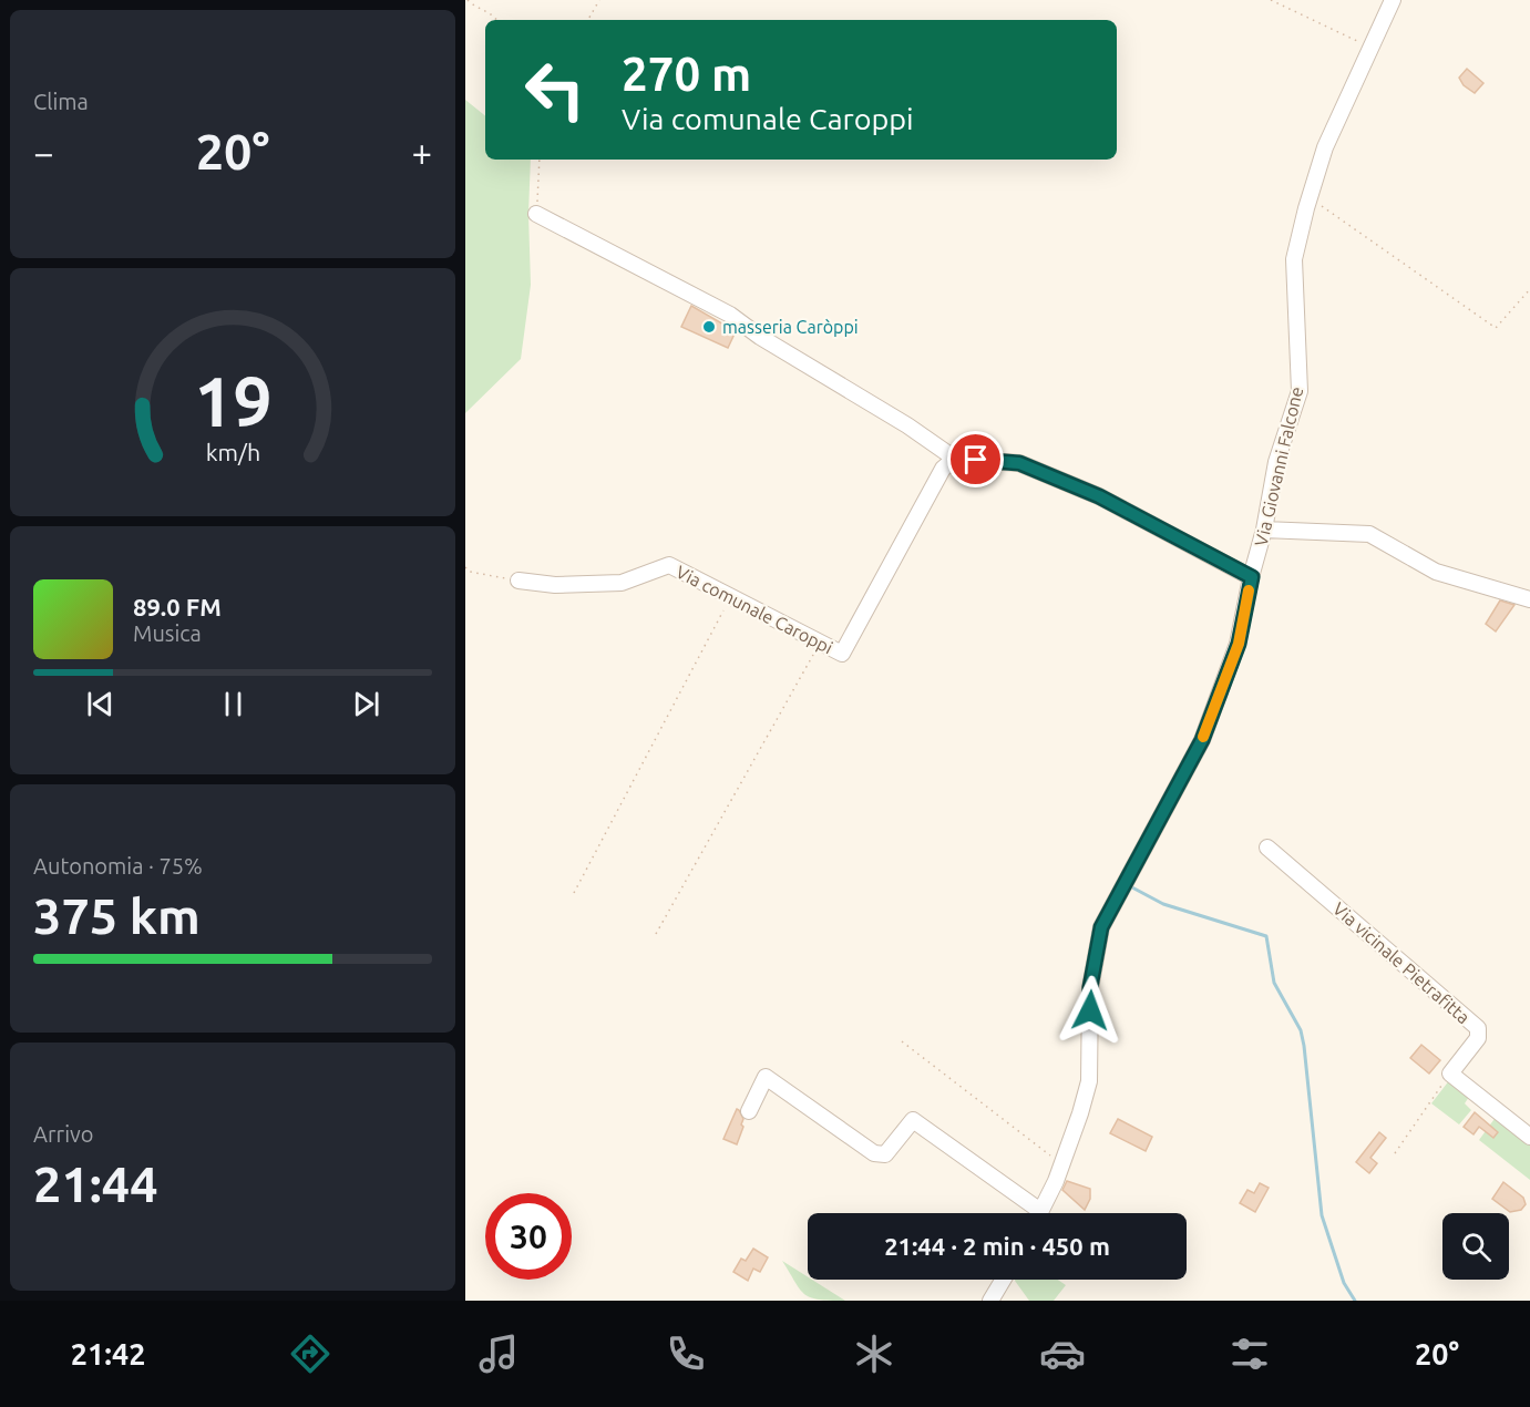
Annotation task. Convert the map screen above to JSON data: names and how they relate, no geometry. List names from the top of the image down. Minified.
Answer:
{"streets":{"street":["Via Giovanni Falcone","Via comunale Caroppi","Via vicinale Pietrafitta"]},"places":["masseria Caròppi"],"page":{"tile":["Clima",["Autonomia · 75%","375 km"],["Arrivo","21:44"]],"turn":["270 m","Via comunale Caroppi"],"heat":["−","20°","+"],"song":["89.0 FM","Musica"],"limit":"30","trip":"21:44 · 2 min · 450 m","tabs":["21:42","20°"],"gauge":["19","km/h"]}}
